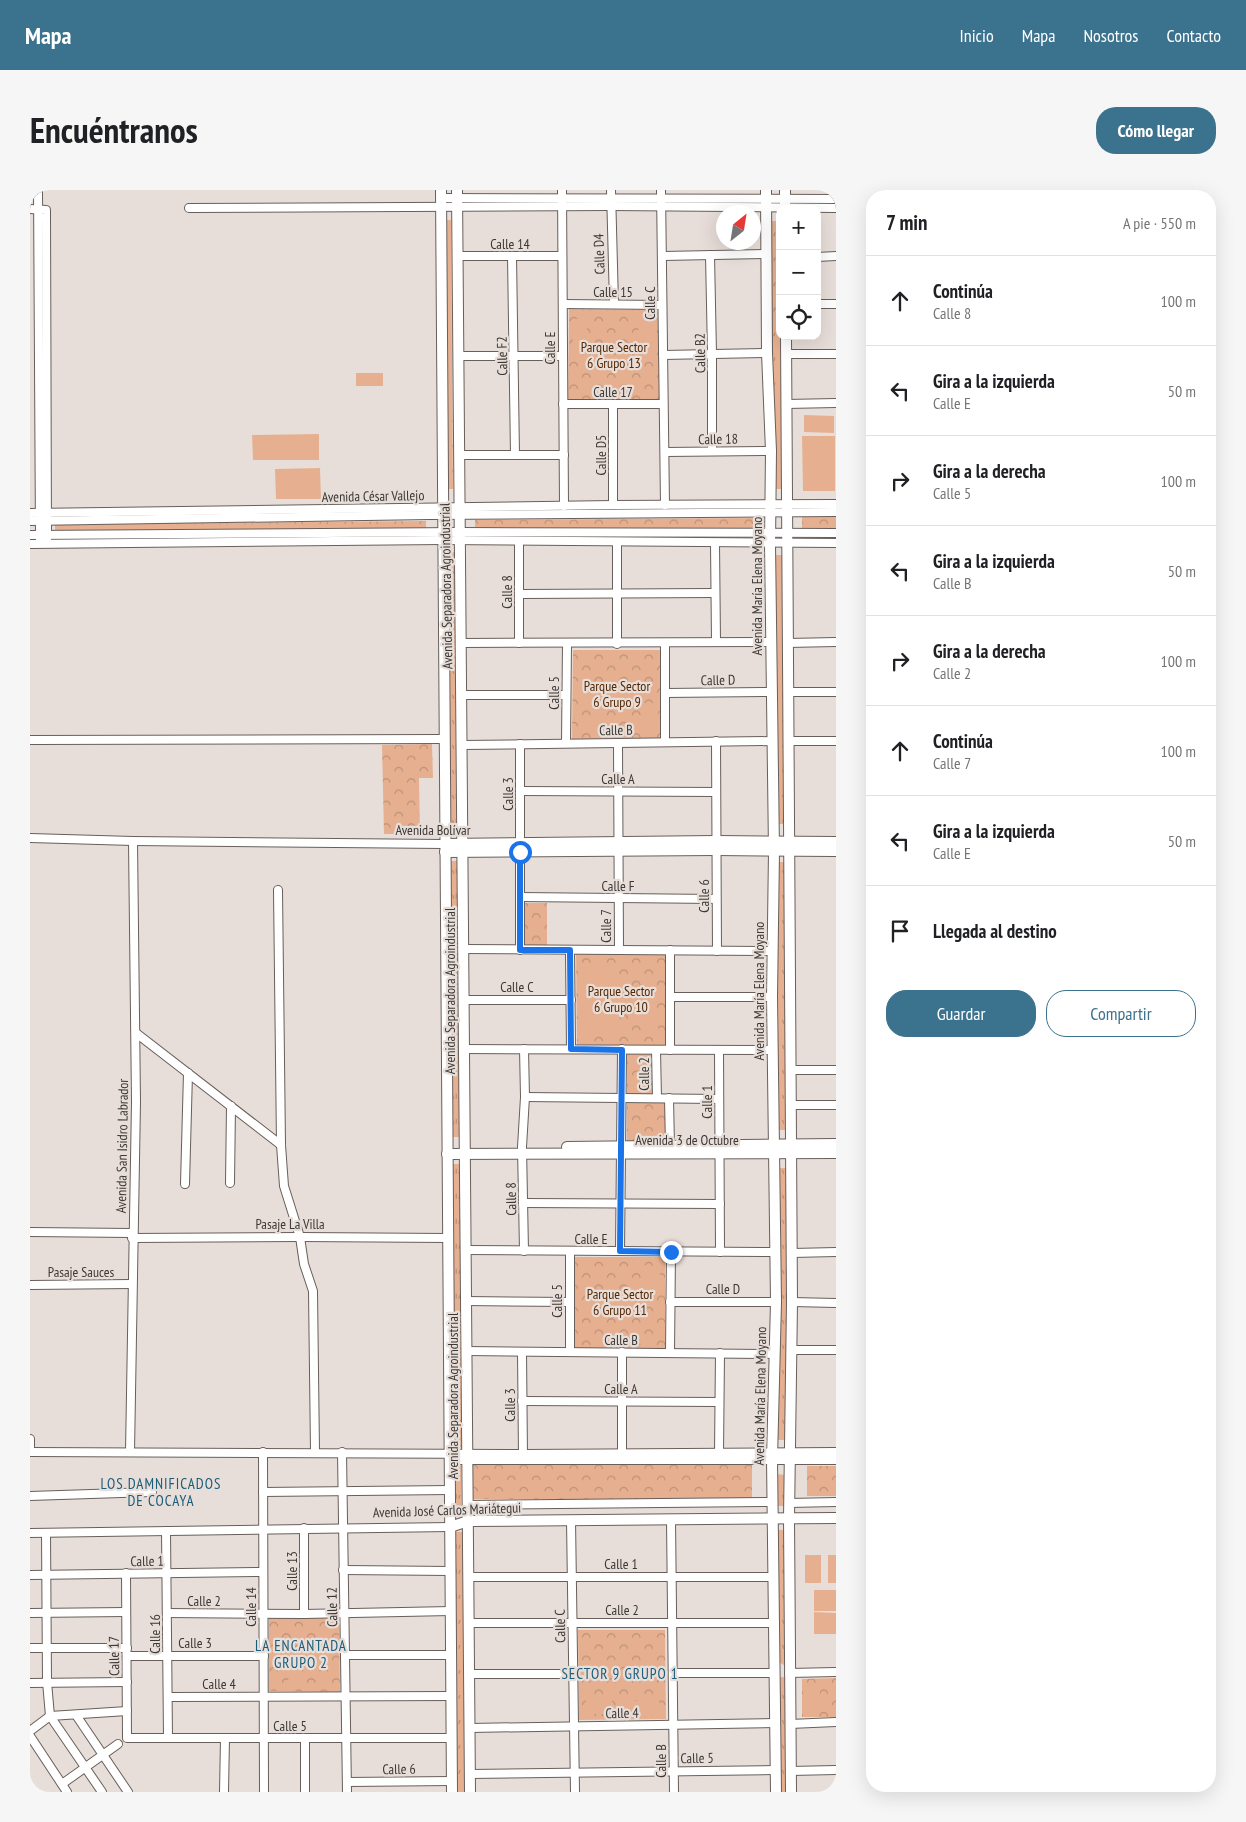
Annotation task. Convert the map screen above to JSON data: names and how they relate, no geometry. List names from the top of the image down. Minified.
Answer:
{"streets":{"street":["Calle 14","Calle D4","Calle 15","Calle C","Calle E","Calle B2","Calle F2","Calle 17","Calle 18","Calle D5","Avenida César Vallejo","Avenida Separadora Agroindustrial","Avenida María Elena Moyano","Calle 8","Calle D","Calle 5","Calle B","Calle A","Calle 3","Avenida Bolívar","Calle F","Calle 6","Calle 7","Calle 2","Calle 1","Avenida 3 de Octubre","Avenida San Isidro Labrador","Pasaje La Villa","Pasaje Sauces","Avenida José Carlos Mariátegui","Calle 13","Calle 12","Calle 16","Calle 4"]},"crossings":[["Calle 14","Calle E"],["Calle 14","Calle F2"],["Calle 14","Avenida Separadora Agroindustrial"],["Calle 14","Calle 5"],["Calle 14","Calle 3"],["Calle 14","Calle 2"],["Calle 14","Calle 1"],["Calle 14","Avenida José Carlos Mariátegui"],["Calle 14","Calle 4"],["Calle D4","Calle 15"],["Calle 15","Calle C"],["Calle 15","Calle E"],["Calle C","Calle 17"],["Calle C","Calle 18"],["Calle C","Avenida César Vallejo"],["Calle C","Avenida Separadora Agroindustrial"],["Calle C","Calle 5"],["Calle C","Calle 2"],["Calle C","Calle 1"],["Calle C","Avenida José Carlos Mariátegui"],["Calle C","Calle 4"],["Calle E","Calle 17"],["Calle E","Avenida César Vallejo"],["Calle E","Avenida Separadora Agroindustrial"],["Calle E","Avenida María Elena Moyano"],["Calle E","Calle 8"],["Calle E","Calle 5"],["Calle B2","Calle 18"],["Calle 17","Calle D5"],["Calle 17","Calle 5"],["Calle 17","Calle 3"],["Calle 17","Calle 1"],["Calle 18","Avenida María Elena Moyano"],["Calle D5","Avenida César Vallejo"],["Avenida César Vallejo","Avenida Separadora Agroindustrial"],["Avenida César Vallejo","Avenida María Elena Moyano"],["Avenida Separadora Agroindustrial","Calle 5"],["Avenida Separadora Agroindustrial","Calle B"],["Avenida Separadora Agroindustrial","Avenida Bolívar"],["Avenida Separadora Agroindustrial","Calle 6"],["Avenida Separadora Agroindustrial","Calle 2"],["Avenida Separadora Agroindustrial","Calle 1"],["Avenida Separadora Agroindustrial","Avenida 3 de Octubre"],["Avenida Separadora Agroindustrial","Pasaje La Villa"],["Avenida Separadora Agroindustrial","Avenida José Carlos Mariátegui"],["Avenida Separadora Agroindustrial","Calle 4"],["Avenida María Elena Moyano","Calle D"],["Avenida María Elena Moyano","Calle 5"],["Avenida María Elena Moyano","Calle B"],["Avenida María Elena Moyano","Avenida Bolívar"],["Avenida María Elena Moyano","Calle 2"],["Avenida María Elena Moyano","Calle 1"],["Avenida María Elena Moyano","Avenida 3 de Octubre"],["Avenida María Elena Moyano","Avenida José Carlos Mariátegui"],["Avenida María Elena Moyano","Calle 4"],["Calle 8","Avenida 3 de Octubre"],["Calle 5","Calle B"],["Calle 5","Calle 12"],["Calle 5","Calle 16"],["Calle B","Calle 3"],["Calle B","Calle 2"],["Calle B","Calle 1"],["Calle B","Avenida José Carlos Mariátegui"],["Calle B","Calle 4"],["Calle A","Calle 3"],["Calle 3","Avenida Bolívar"],["Calle 3","Calle 16"],["Avenida Bolívar","Calle 6"],["Avenida Bolívar","Calle 7"],["Avenida Bolívar","Avenida San Isidro Labrador"],["Calle F","Calle 6"],["Calle F","Calle 7"],["Calle 6","Calle 12"],["Calle 2","Avenida 3 de Octubre"],["Calle 2","Calle 13"],["Calle 2","Calle 12"],["Calle 2","Calle 16"],["Calle 1","Avenida 3 de Octubre"],["Calle 1","Calle 16"],["Avenida San Isidro Labrador","Pasaje La Villa"],["Avenida San Isidro Labrador","Pasaje Sauces"],["Avenida José Carlos Mariátegui","Calle 13"],["Avenida José Carlos Mariátegui","Calle 12"],["Avenida José Carlos Mariátegui","Calle 16"],["Calle 12","Calle 4"],["Calle 16","Calle 4"]],"districts":["LOS DAMNIFICADOS DE COCAYA","LA ENCANTADA GRUPO 2","SECTOR 9 GRUPO 1"],"parks":["Parque Sector 6 Grupo 13","Parque Sector 6 Grupo 9","Parque Sector 6 Grupo 10","Parque Sector 6 Grupo 11"],"north":"top right","page":{"header":"Mapa","nav":["Inicio","Mapa","Nosotros","Contacto"],"title":"Encuéntranos","buttons":["Cómo llegar",["Guardar","Compartir"]],"heading":["7 min","A pie · 550 m"],"map_buttons":["+","−"],"list":[["Continúa","Calle 8","100 m"],["Gira a la izquierda","Calle E","50 m"],["Gira a la derecha","Calle 5","100 m"],["Gira a la izquierda","Calle B","50 m"],["Gira a la derecha","Calle 2","100 m"],["Continúa","Calle 7","100 m"],["Gira a la izquierda","Calle E","50 m"],"Llegada al destino"]}}
